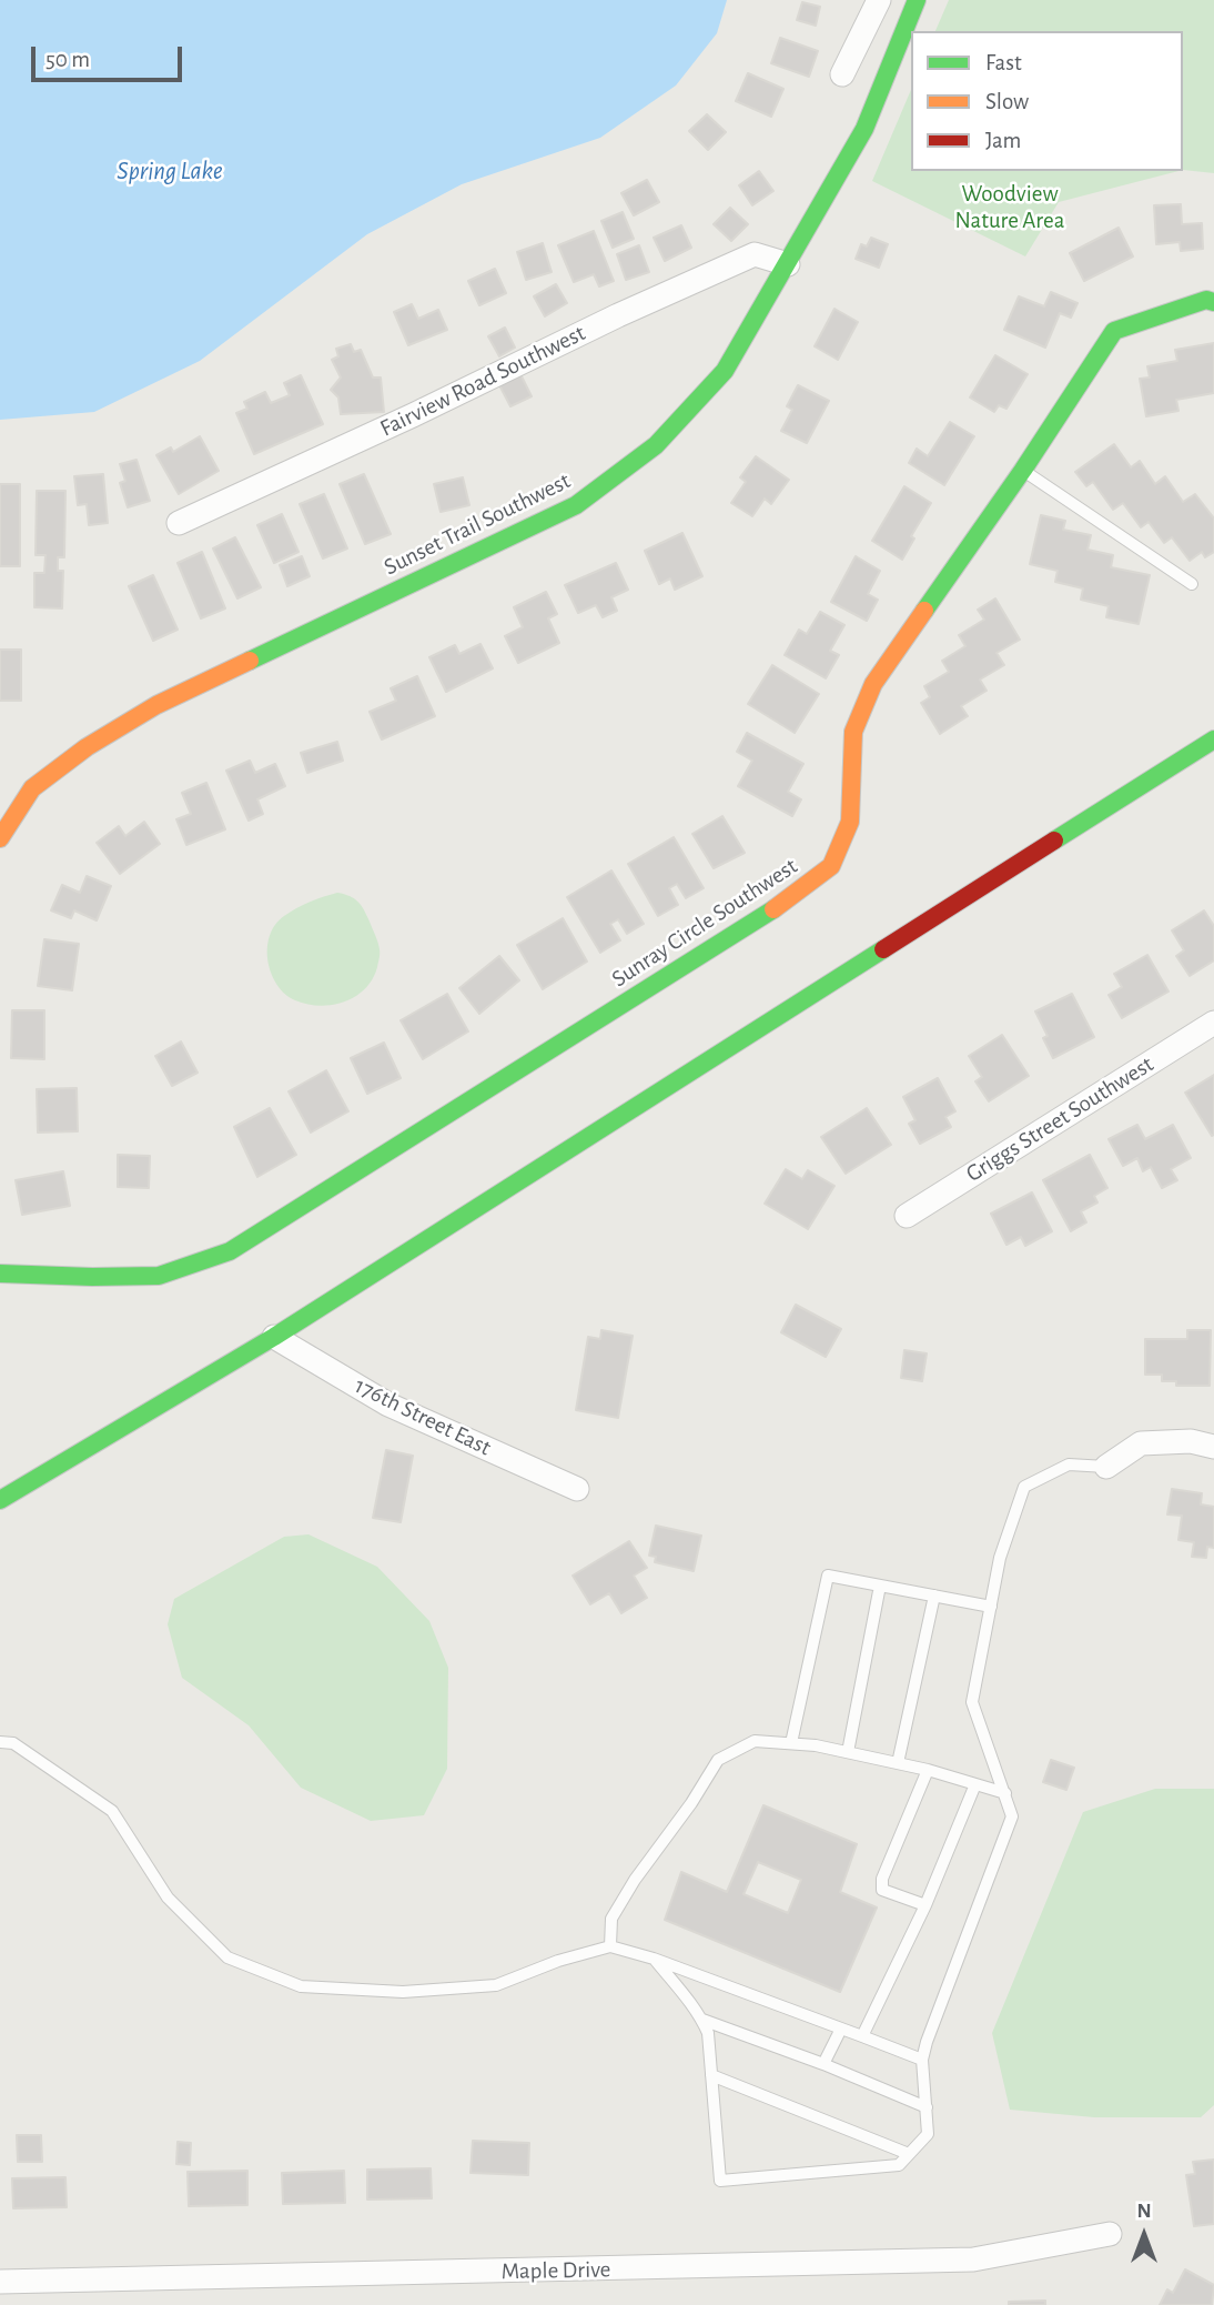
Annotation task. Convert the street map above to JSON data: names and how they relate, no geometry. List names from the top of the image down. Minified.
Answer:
{"streets":{"street":["Fairview Road Southwest","Sunset Trail Southwest","Sunray Circle Southwest","Griggs Street Southwest","176th Street East","Maple Drive"]},"crossings":[["Fairview Road Southwest","Sunset Trail Southwest"]],"water":["Spring Lake"],"parks":["Woodview Nature Area"],"legend":["Fast","Slow","Jam"],"scale_bar":"50 m","north":"top"}
